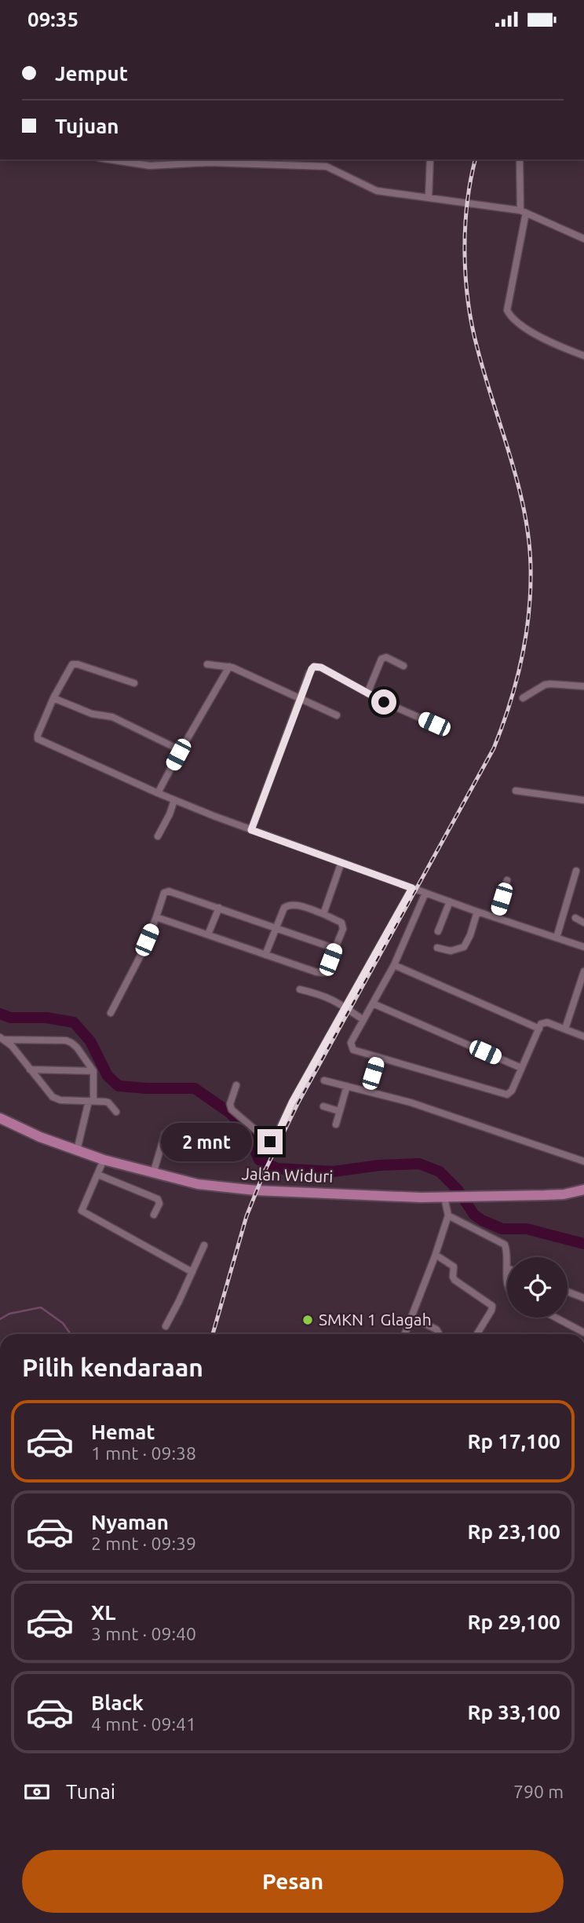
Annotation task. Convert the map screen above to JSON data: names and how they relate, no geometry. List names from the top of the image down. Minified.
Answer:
{"streets":{"main road":["Jalan Widuri"]},"places":["SMKN 1 Glagah"],"page":{"status":"09:35","banner":["Jemput","Tujuan"],"bubble":"2 mnt","heading":"Pilih kendaraan","list":[{"name":"Hemat","note":"1 mnt · 09:38","value":"Rp 17,100"},{"name":"Nyaman","note":"2 mnt · 09:39","value":"Rp 23,100"},{"name":"XL","note":"3 mnt · 09:40","value":"Rp 29,100"},{"name":"Black","note":"4 mnt · 09:41","value":"Rp 33,100"}],"pay":["Tunai","790 m"],"buttons":"Pesan"}}
